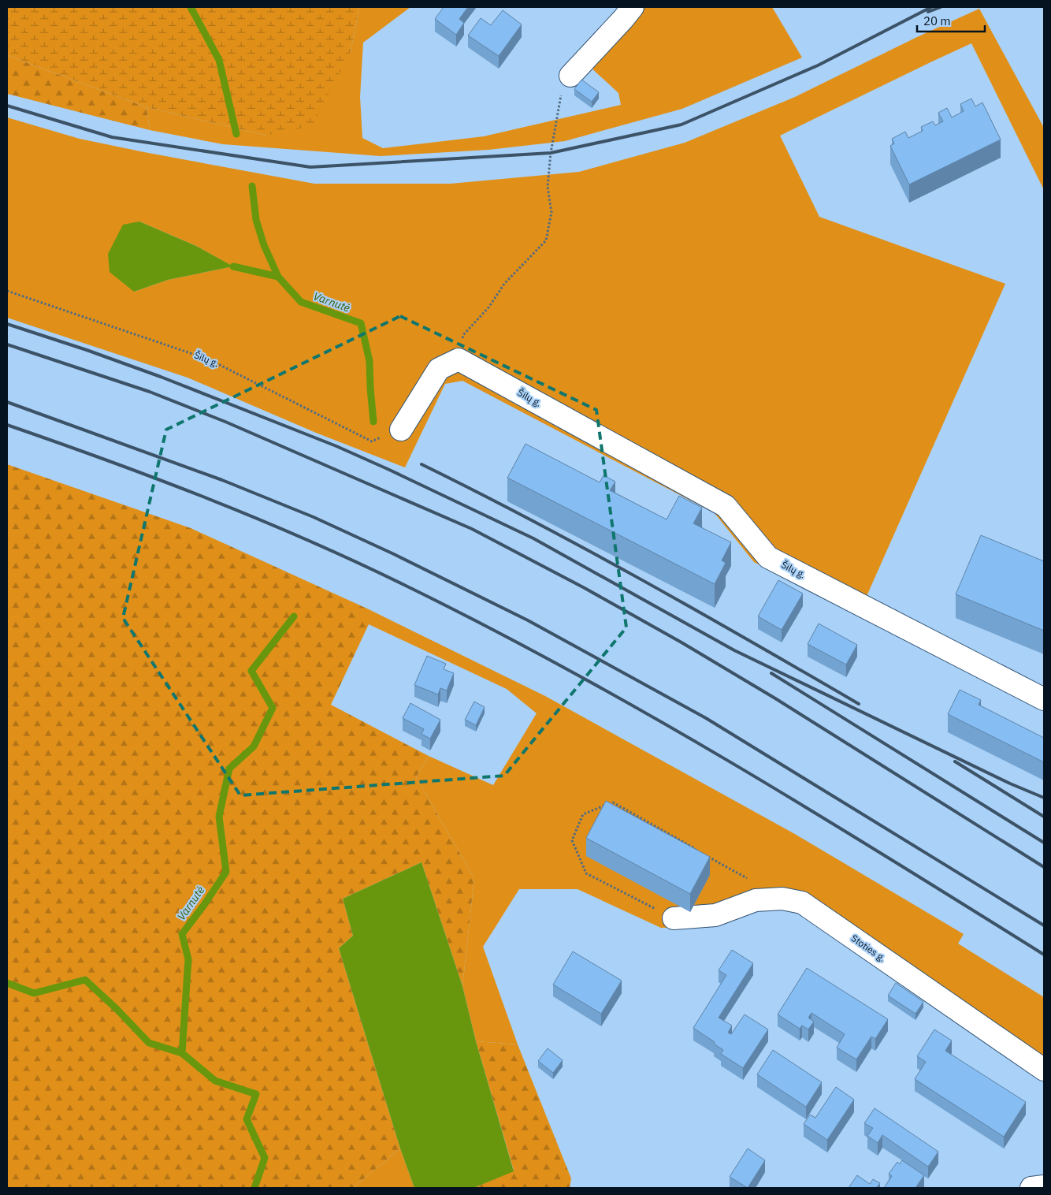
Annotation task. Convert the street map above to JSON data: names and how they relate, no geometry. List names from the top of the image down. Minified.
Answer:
{"streets":{"street":["Šilų g.","Stoties g."]},"water":["Varnutė"],"scale_bar":"20 m"}
